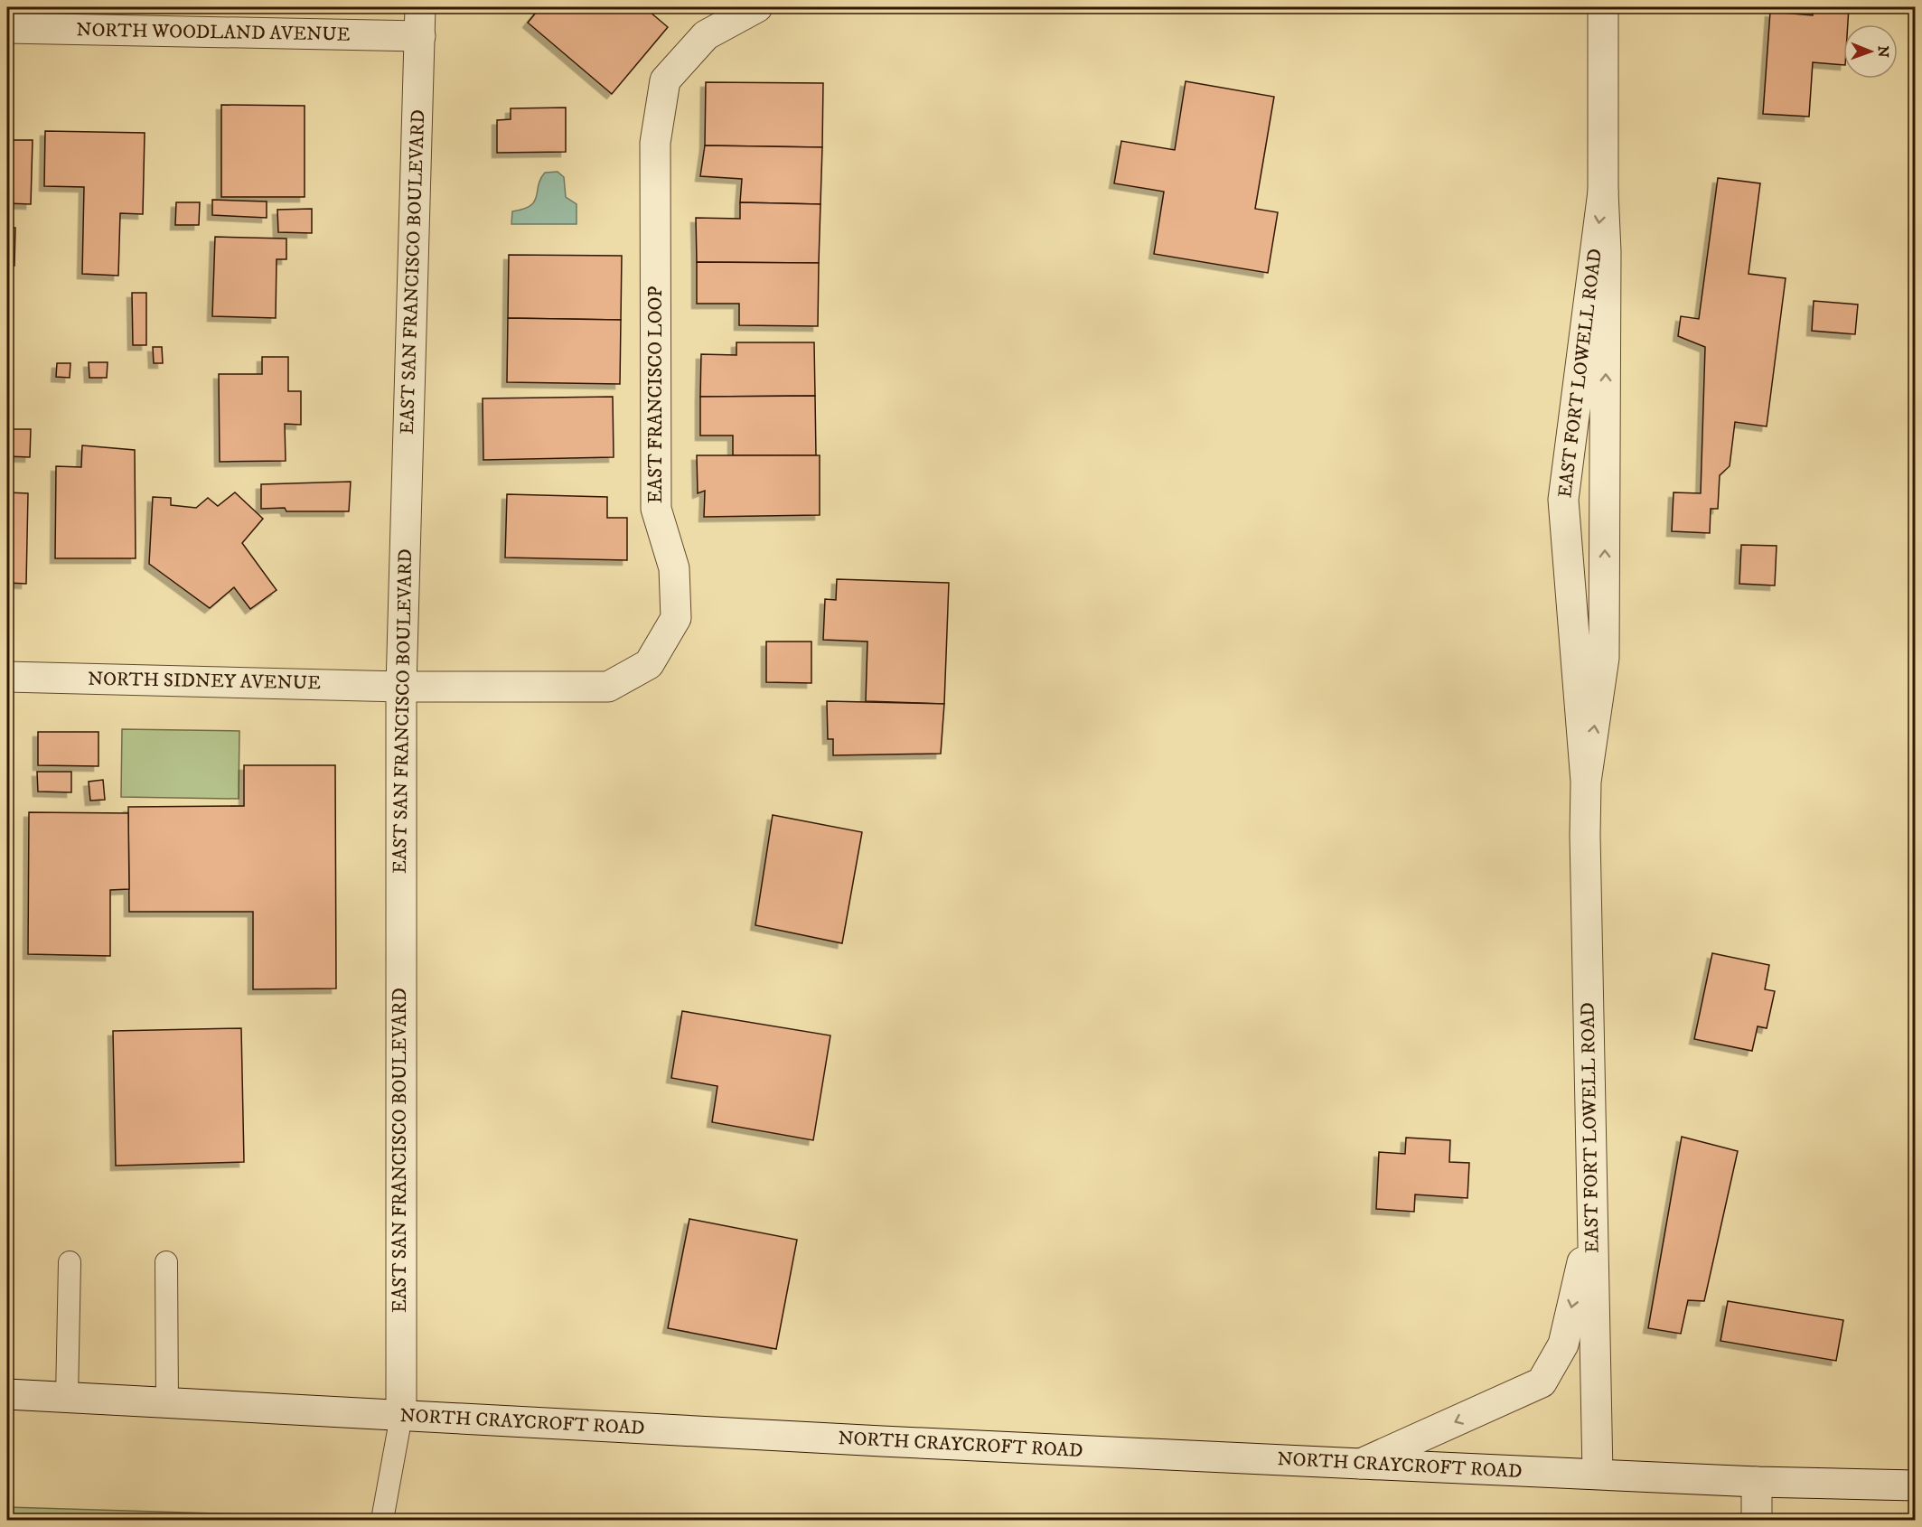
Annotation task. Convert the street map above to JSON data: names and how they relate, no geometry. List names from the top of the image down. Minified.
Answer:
{"streets":{"street":["NORTH WOODLAND AVENUE","EAST SAN FRANCISCO BOULEVARD","EAST FORT LOWELL ROAD","EAST FRANCISCO LOOP","NORTH SIDNEY AVENUE","NORTH CRAYCROFT ROAD"]},"crossings":[["NORTH WOODLAND AVENUE","EAST SAN FRANCISCO BOULEVARD"],["EAST SAN FRANCISCO BOULEVARD","EAST FRANCISCO LOOP"],["EAST SAN FRANCISCO BOULEVARD","NORTH SIDNEY AVENUE"],["EAST SAN FRANCISCO BOULEVARD","NORTH CRAYCROFT ROAD"],["EAST FORT LOWELL ROAD","NORTH CRAYCROFT ROAD"],["EAST FRANCISCO LOOP","NORTH SIDNEY AVENUE"]],"north":"right"}
